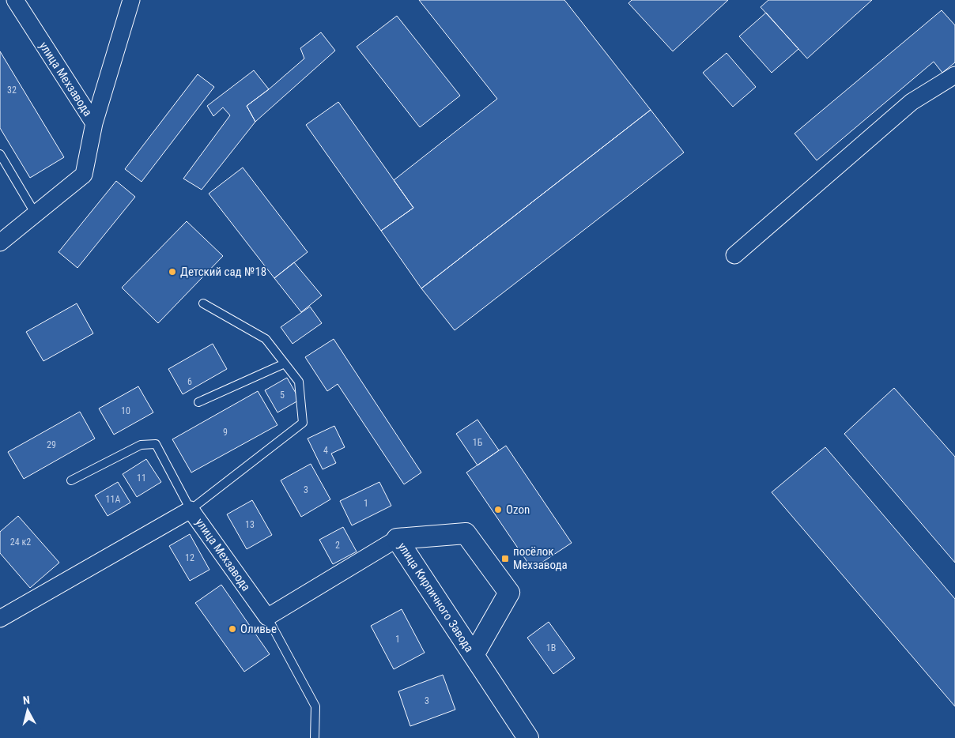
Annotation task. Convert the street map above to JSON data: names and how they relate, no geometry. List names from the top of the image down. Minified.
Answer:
{"streets":{"street":["улица Мехзавода","улица Кирпичного Завода"]},"places":{"other":["Детский сад №18","Ozon","Оливье"],"transit":["посёлок Мехзавода"]},"house_numbers":["32","6","5","10","9","1Б","29","4","11","3","11А","1","13","24 к2","2","12","1","1В","3"],"north":"top"}
